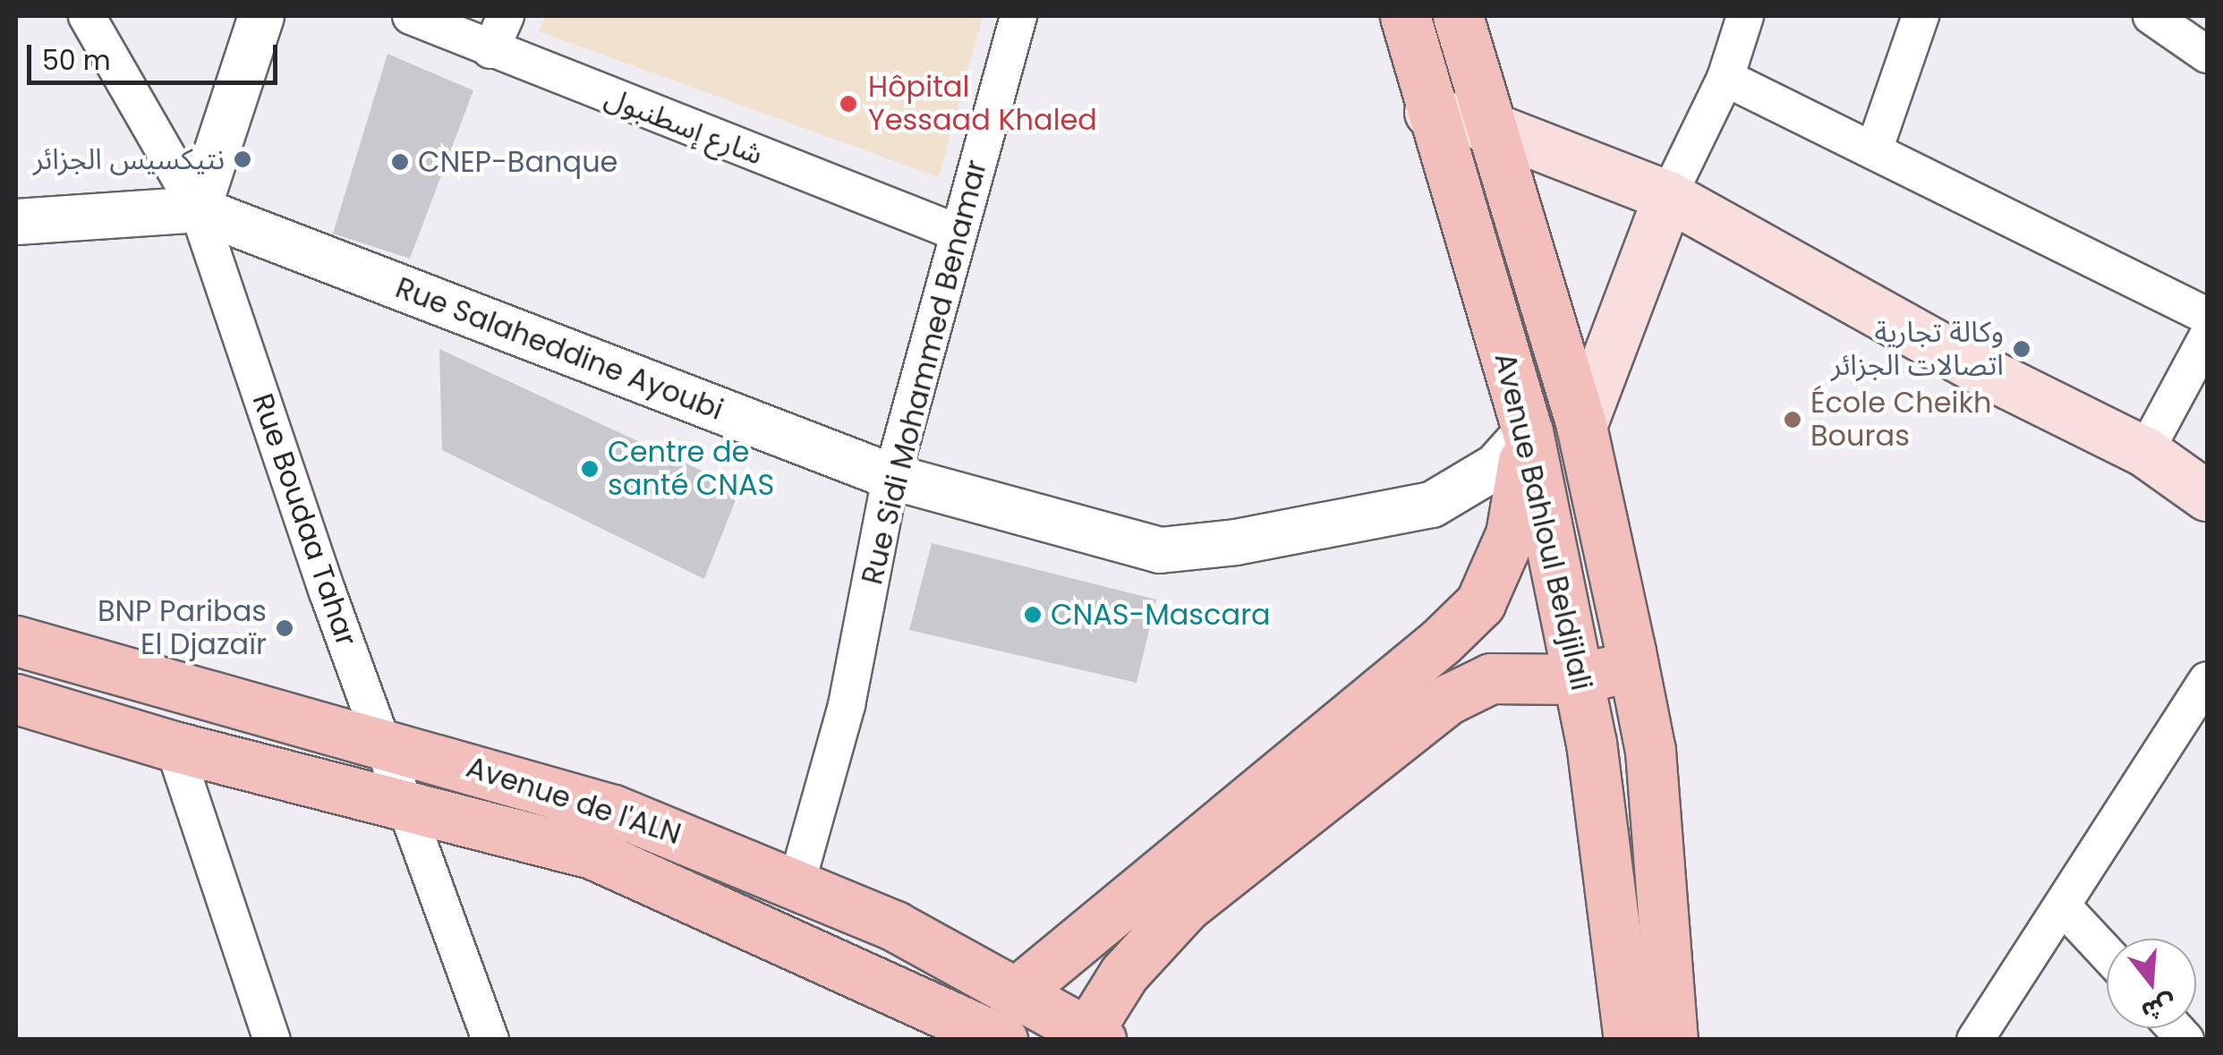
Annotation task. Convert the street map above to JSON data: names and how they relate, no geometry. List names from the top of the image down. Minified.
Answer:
{"streets":{"main road":["Avenue Bahloul Beldjilali","Avenue de l'ALN"],"street":["شارع إسطنبول","Rue Salaheddine Ayoubi","Rue Sidi Mohammed Benamar","Rue Boudaa Tahar"]},"crossings":[["شارع إسطنبول","Rue Sidi Mohammed Benamar"],["Rue Salaheddine Ayoubi","Rue Sidi Mohammed Benamar"],["Rue Salaheddine Ayoubi","Rue Boudaa Tahar"],["Rue Salaheddine Ayoubi","Avenue Bahloul Beldjilali"],["Rue Sidi Mohammed Benamar","Avenue de l'ALN"],["Rue Boudaa Tahar","Avenue de l'ALN"]],"places":["Hôpital Yessaad Khaled","نتيكسيس الجزائر","CNEP-Banque","وكالة تجارية اتصالات الجزائر","École Cheikh Bouras","Centre de santé CNAS","CNAS-Mascara","BNP Paribas El Djazaïr"],"scale_bar":"50 m","north":"bottom"}
